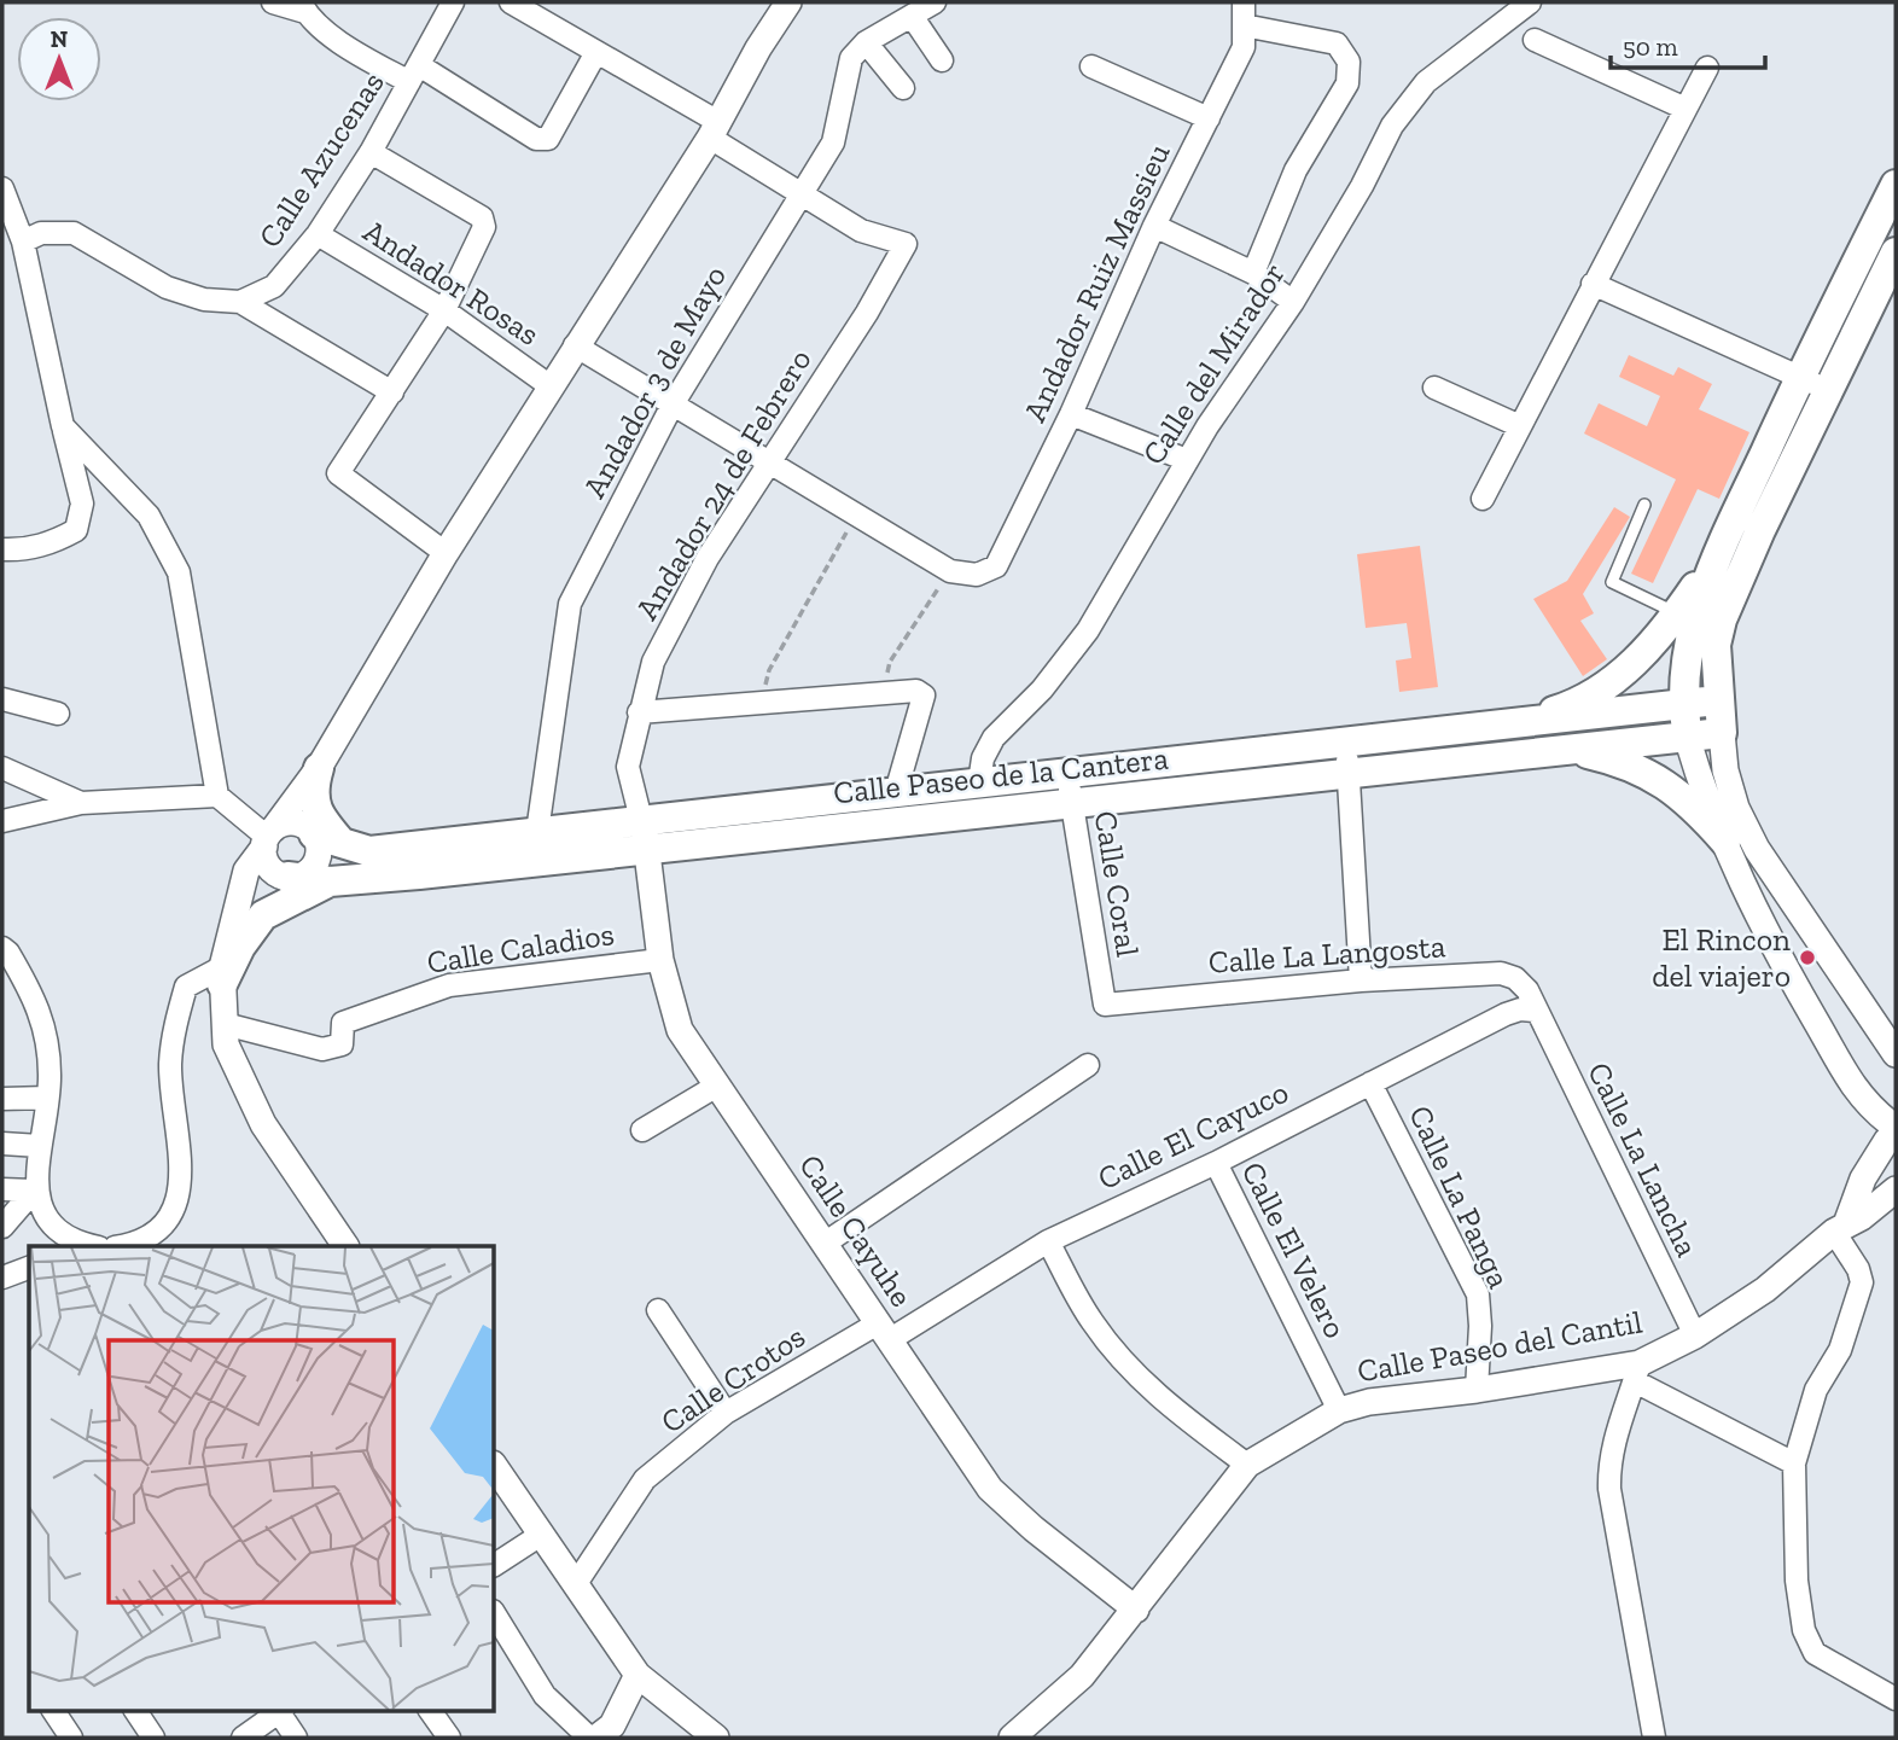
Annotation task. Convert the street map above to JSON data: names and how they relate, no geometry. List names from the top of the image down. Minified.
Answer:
{"streets":{"main road":["Calle Paseo de la Cantera"],"street":["Calle Azucenas","Andador Rosas","Andador Ruiz Massieu","Calle del Mirador","Andador 3 de Mayo","Andador 24 de Febrero","Calle Coral","Calle Caladios","Calle La Langosta","Calle El Cayuco","Calle La Lancha","Calle La Panga","Calle Cayuhe","Calle El Velero","Calle Paseo del Cantil","Calle Crotos"]},"crossings":[["Calle Azucenas","Andador Rosas"],["Calle del Mirador","Calle Paseo de la Cantera"],["Andador 3 de Mayo","Andador 24 de Febrero"],["Andador 3 de Mayo","Calle Paseo de la Cantera"],["Andador 24 de Febrero","Calle Paseo de la Cantera"],["Andador 24 de Febrero","Calle Cayuhe"],["Calle Paseo de la Cantera","Calle Coral"],["Calle Paseo de la Cantera","Calle Cayuhe"],["Calle Coral","Calle La Langosta"],["Calle Caladios","Calle Cayuhe"],["Calle La Langosta","Calle El Cayuco"],["Calle La Langosta","Calle La Lancha"],["Calle El Cayuco","Calle La Lancha"],["Calle El Cayuco","Calle La Panga"],["Calle El Cayuco","Calle Cayuhe"],["Calle El Cayuco","Calle El Velero"],["Calle El Cayuco","Calle Crotos"],["Calle La Lancha","Calle Paseo del Cantil"],["Calle La Panga","Calle Paseo del Cantil"],["Calle Cayuhe","Calle Paseo del Cantil"],["Calle Cayuhe","Calle Crotos"],["Calle El Velero","Calle Paseo del Cantil"]],"places":["El Rincon del viajero"],"scale_bar":"50 m","north":"top"}
